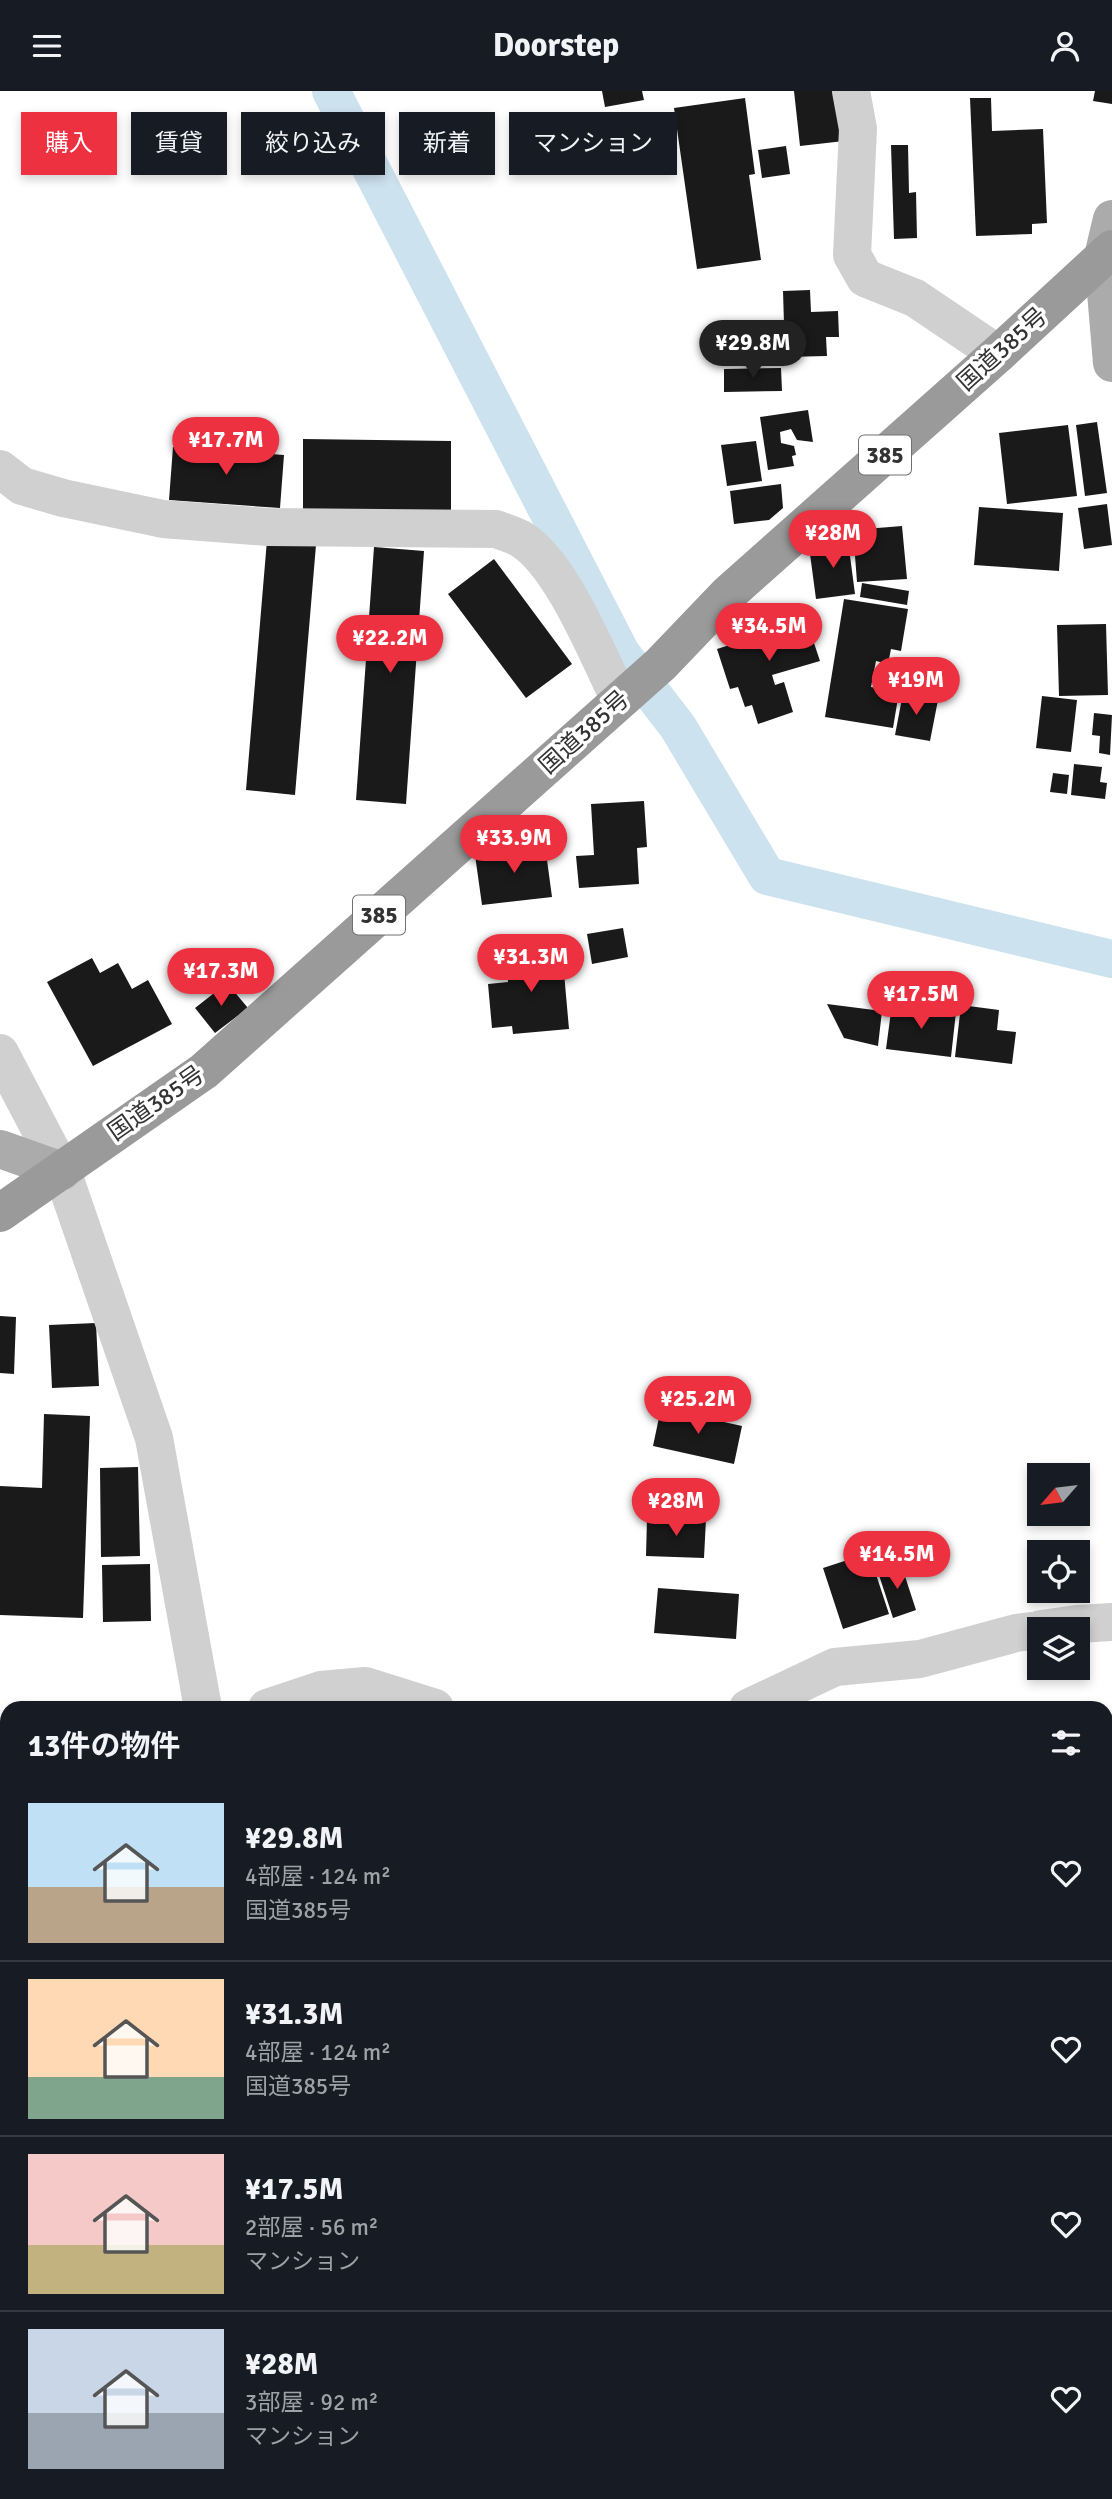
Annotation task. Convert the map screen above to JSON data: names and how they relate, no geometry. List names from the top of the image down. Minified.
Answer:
{"streets":{"highway":["国道385号","385"]},"north":"bottom left","page":{"header":"Doorstep","chip":["購入","賃貸","絞り込み","新着","マンション"],"price":["¥29.8M","¥17.7M","¥28M","¥34.5M","¥22.2M","¥19M","¥33.9M","¥31.3M","¥17.3M","¥17.5M","¥25.2M","¥28M","¥14.5M"],"heading":"13件の物件","list":[{"name":"¥29.8M","note":"4部屋 · 124 m² · 国道385号"},{"name":"¥31.3M","note":"4部屋 · 124 m² · 国道385号"},{"name":"¥17.5M","note":"2部屋 · 56 m² · マンション"},{"name":"¥28M","note":"3部屋 · 92 m² · マンション"}]}}
